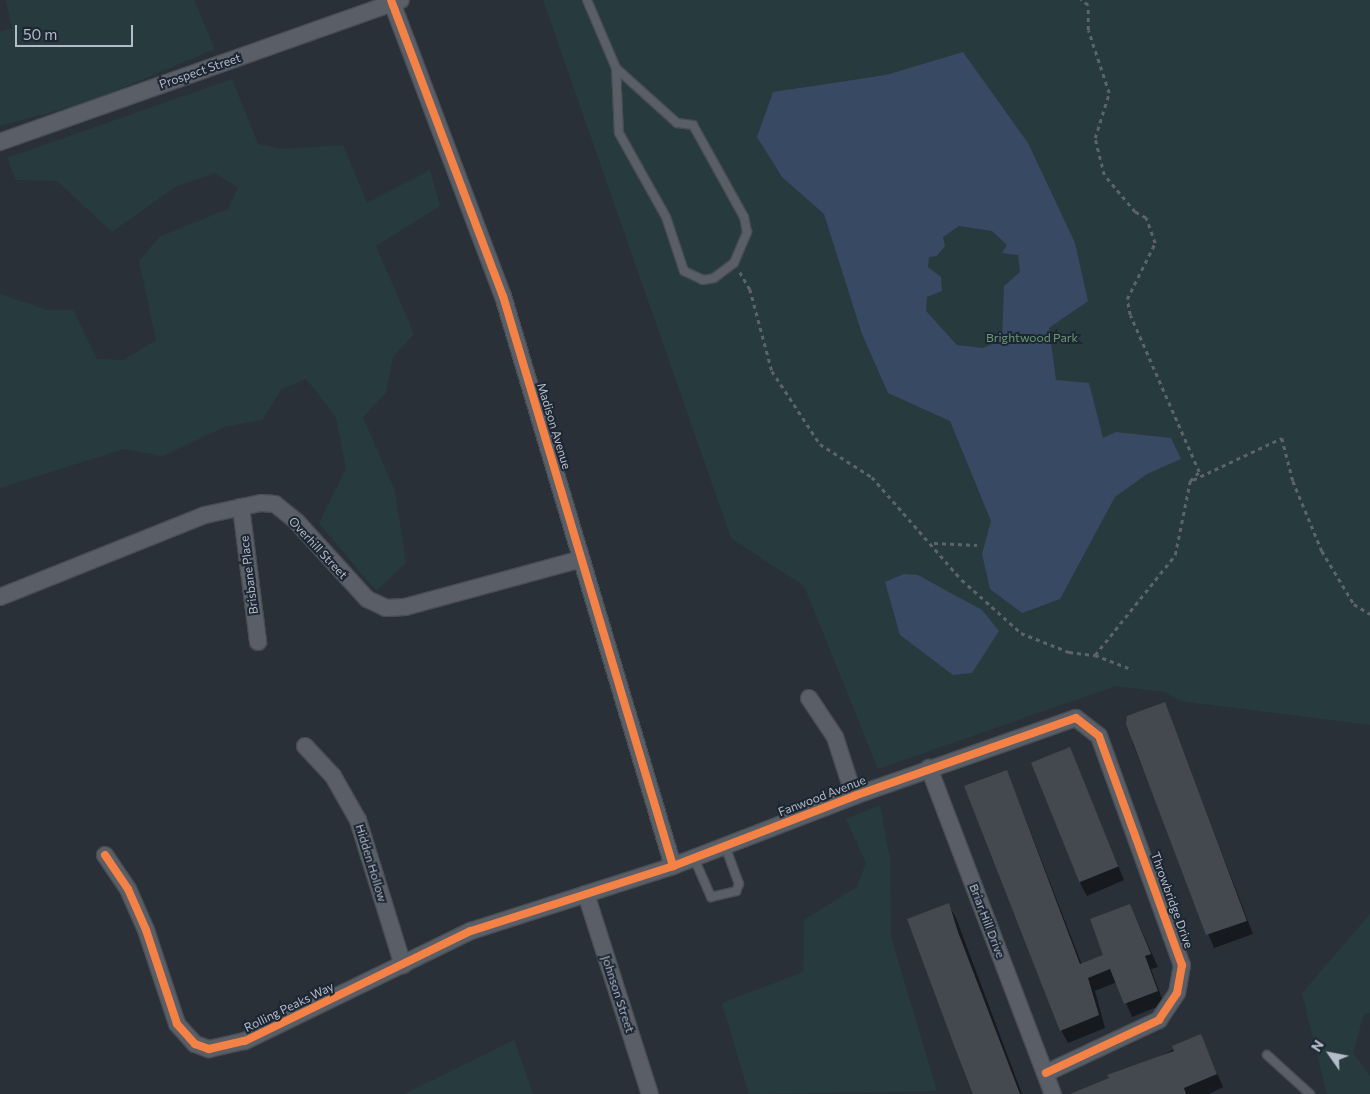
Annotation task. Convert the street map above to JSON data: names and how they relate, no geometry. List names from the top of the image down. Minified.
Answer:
{"streets":{"street":["Prospect Street","Madison Avenue","Overhill Street","Brisbane Place","Fanwood Avenue","Hidden Hollow","Throwbridge Drive","Briar Hill Drive","Johnson Street","Rolling Peaks Way"]},"crossings":[["Prospect Street","Madison Avenue"],["Madison Avenue","Overhill Street"],["Madison Avenue","Fanwood Avenue"],["Overhill Street","Brisbane Place"],["Fanwood Avenue","Throwbridge Drive"],["Fanwood Avenue","Briar Hill Drive"],["Fanwood Avenue","Johnson Street"],["Fanwood Avenue","Rolling Peaks Way"],["Hidden Hollow","Rolling Peaks Way"],["Throwbridge Drive","Briar Hill Drive"],["Johnson Street","Rolling Peaks Way"]],"parks":["Brightwood Park"],"scale_bar":"50 m","north":"top left"}
